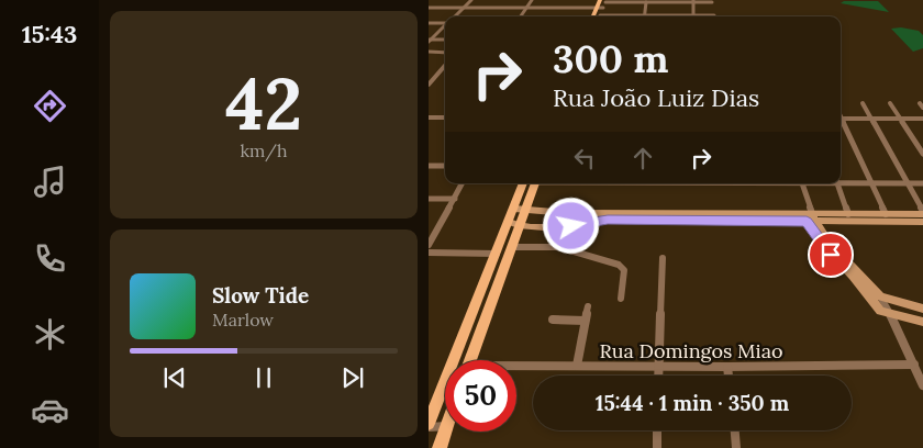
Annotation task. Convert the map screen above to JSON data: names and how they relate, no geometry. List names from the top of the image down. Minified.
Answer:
{"streets":{"street":["Rua Domingos Miao"]},"page":{"tabs":"15:43","tile":["42","km/h"],"turn":["300 m","Rua João Luiz Dias"],"song":["Slow Tide","Marlow"],"limit":"50","trip":"15:44 · 1 min · 350 m"}}
